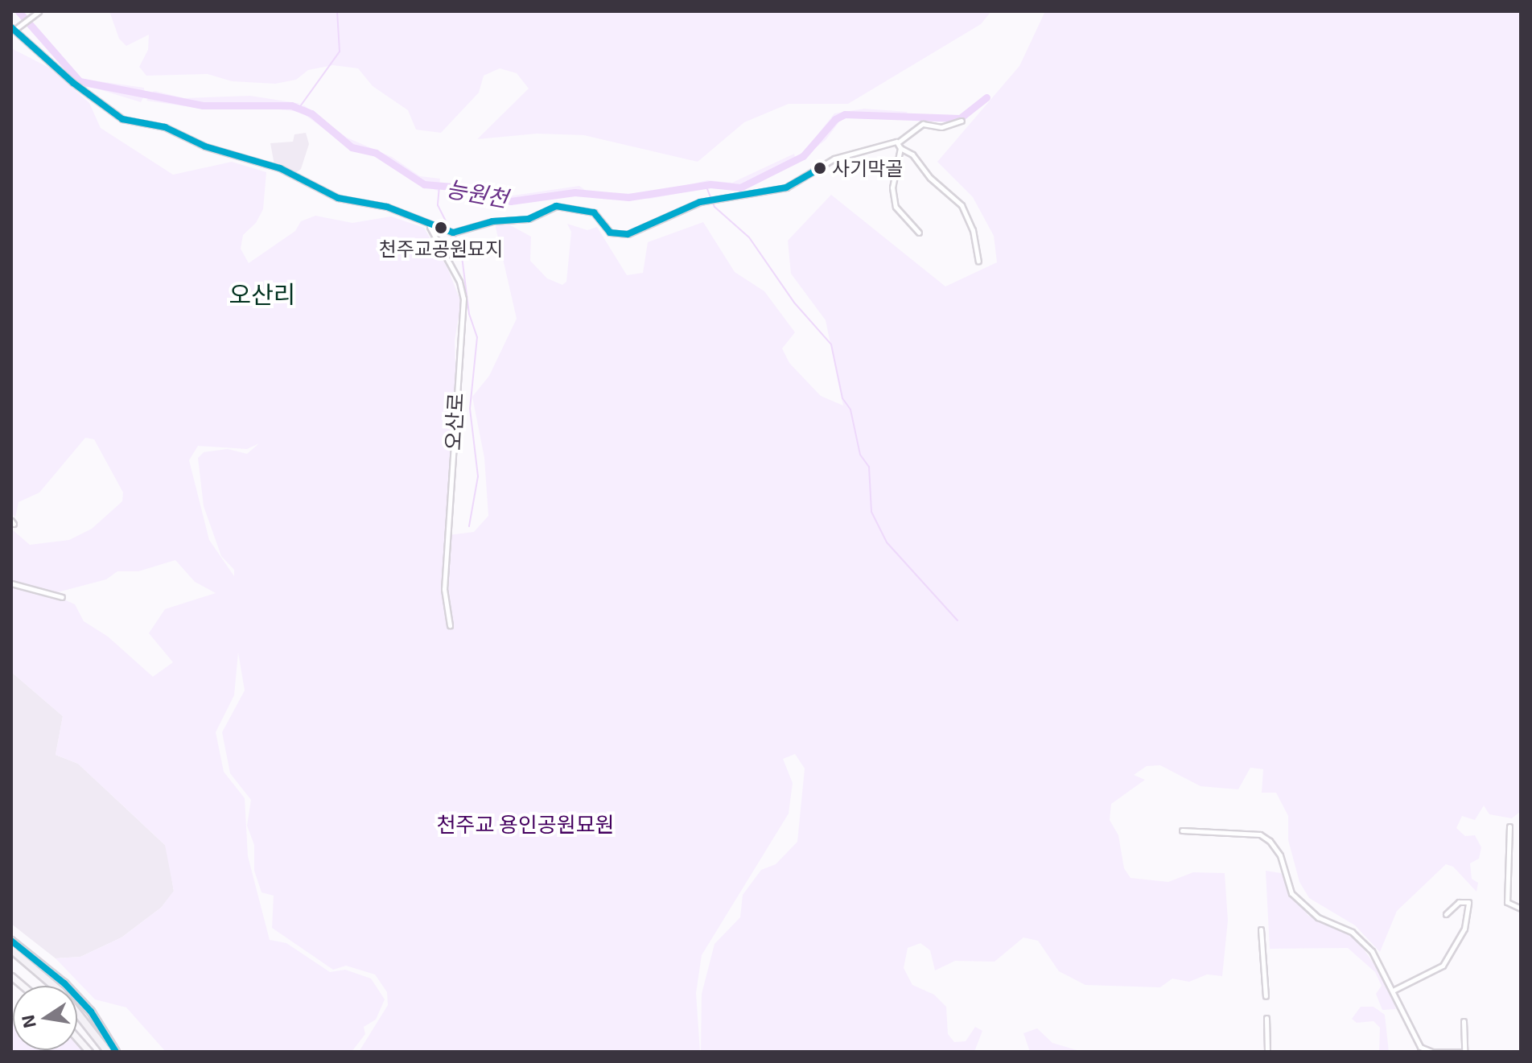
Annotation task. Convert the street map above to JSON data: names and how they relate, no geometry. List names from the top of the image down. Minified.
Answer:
{"streets":{"street":["오산로"]},"districts":["오산리"],"water":["능원천"],"parks":["천주교 용인공원묘원"],"places":["사기막골","천주교공원묘지"],"north":"left"}
